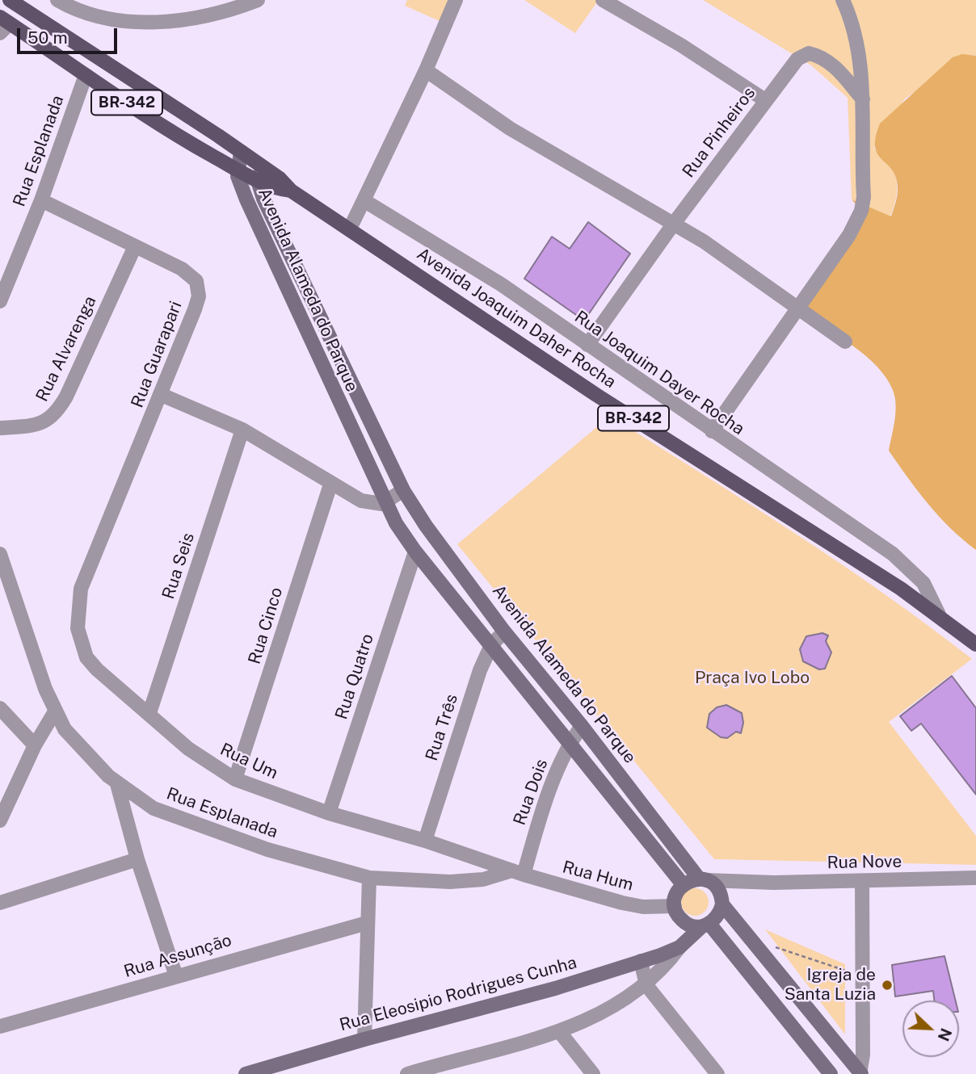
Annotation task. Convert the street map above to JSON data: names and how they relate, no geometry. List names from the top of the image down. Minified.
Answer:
{"streets":{"main road":["BR-342","Avenida Joaquim Daher Rocha"],"street":["Rua Pinheiros","Rua Esplanada","Avenida Alameda do Parque","Rua Alvarenga","Rua Guarapari","Rua Joaquim Dayer Rocha","Rua Seis","Rua Cinco","Rua Quatro","Rua Três","Rua Um","Rua Dois","Rua Nove","Rua Hum","Rua Assunção","Rua Eleosipio Rodrigues Cunha"]},"crossings":[["BR-342","Rua Esplanada"],["BR-342","Avenida Alameda do Parque"],["BR-342","Avenida Joaquim Daher Rocha"],["Rua Pinheiros","Rua Joaquim Dayer Rocha"],["Rua Esplanada","Rua Guarapari"],["Rua Esplanada","Rua Um"],["Rua Esplanada","Rua Dois"],["Rua Esplanada","Rua Hum"],["Avenida Alameda do Parque","Avenida Joaquim Daher Rocha"],["Avenida Alameda do Parque","Rua Quatro"],["Avenida Alameda do Parque","Rua Três"],["Avenida Alameda do Parque","Rua Dois"],["Avenida Alameda do Parque","Rua Hum"],["Avenida Joaquim Daher Rocha","Rua Joaquim Dayer Rocha"],["Rua Alvarenga","Rua Guarapari"],["Rua Guarapari","Rua Um"],["Rua Seis","Rua Um"],["Rua Cinco","Rua Um"],["Rua Quatro","Rua Um"],["Rua Três","Rua Um"],["Rua Um","Rua Dois"],["Rua Um","Rua Hum"],["Rua Dois","Rua Hum"]],"parks":["Praça Ivo Lobo"],"places":["Igreja de Santa Luzia"],"scale_bar":"50 m","north":"bottom right"}
